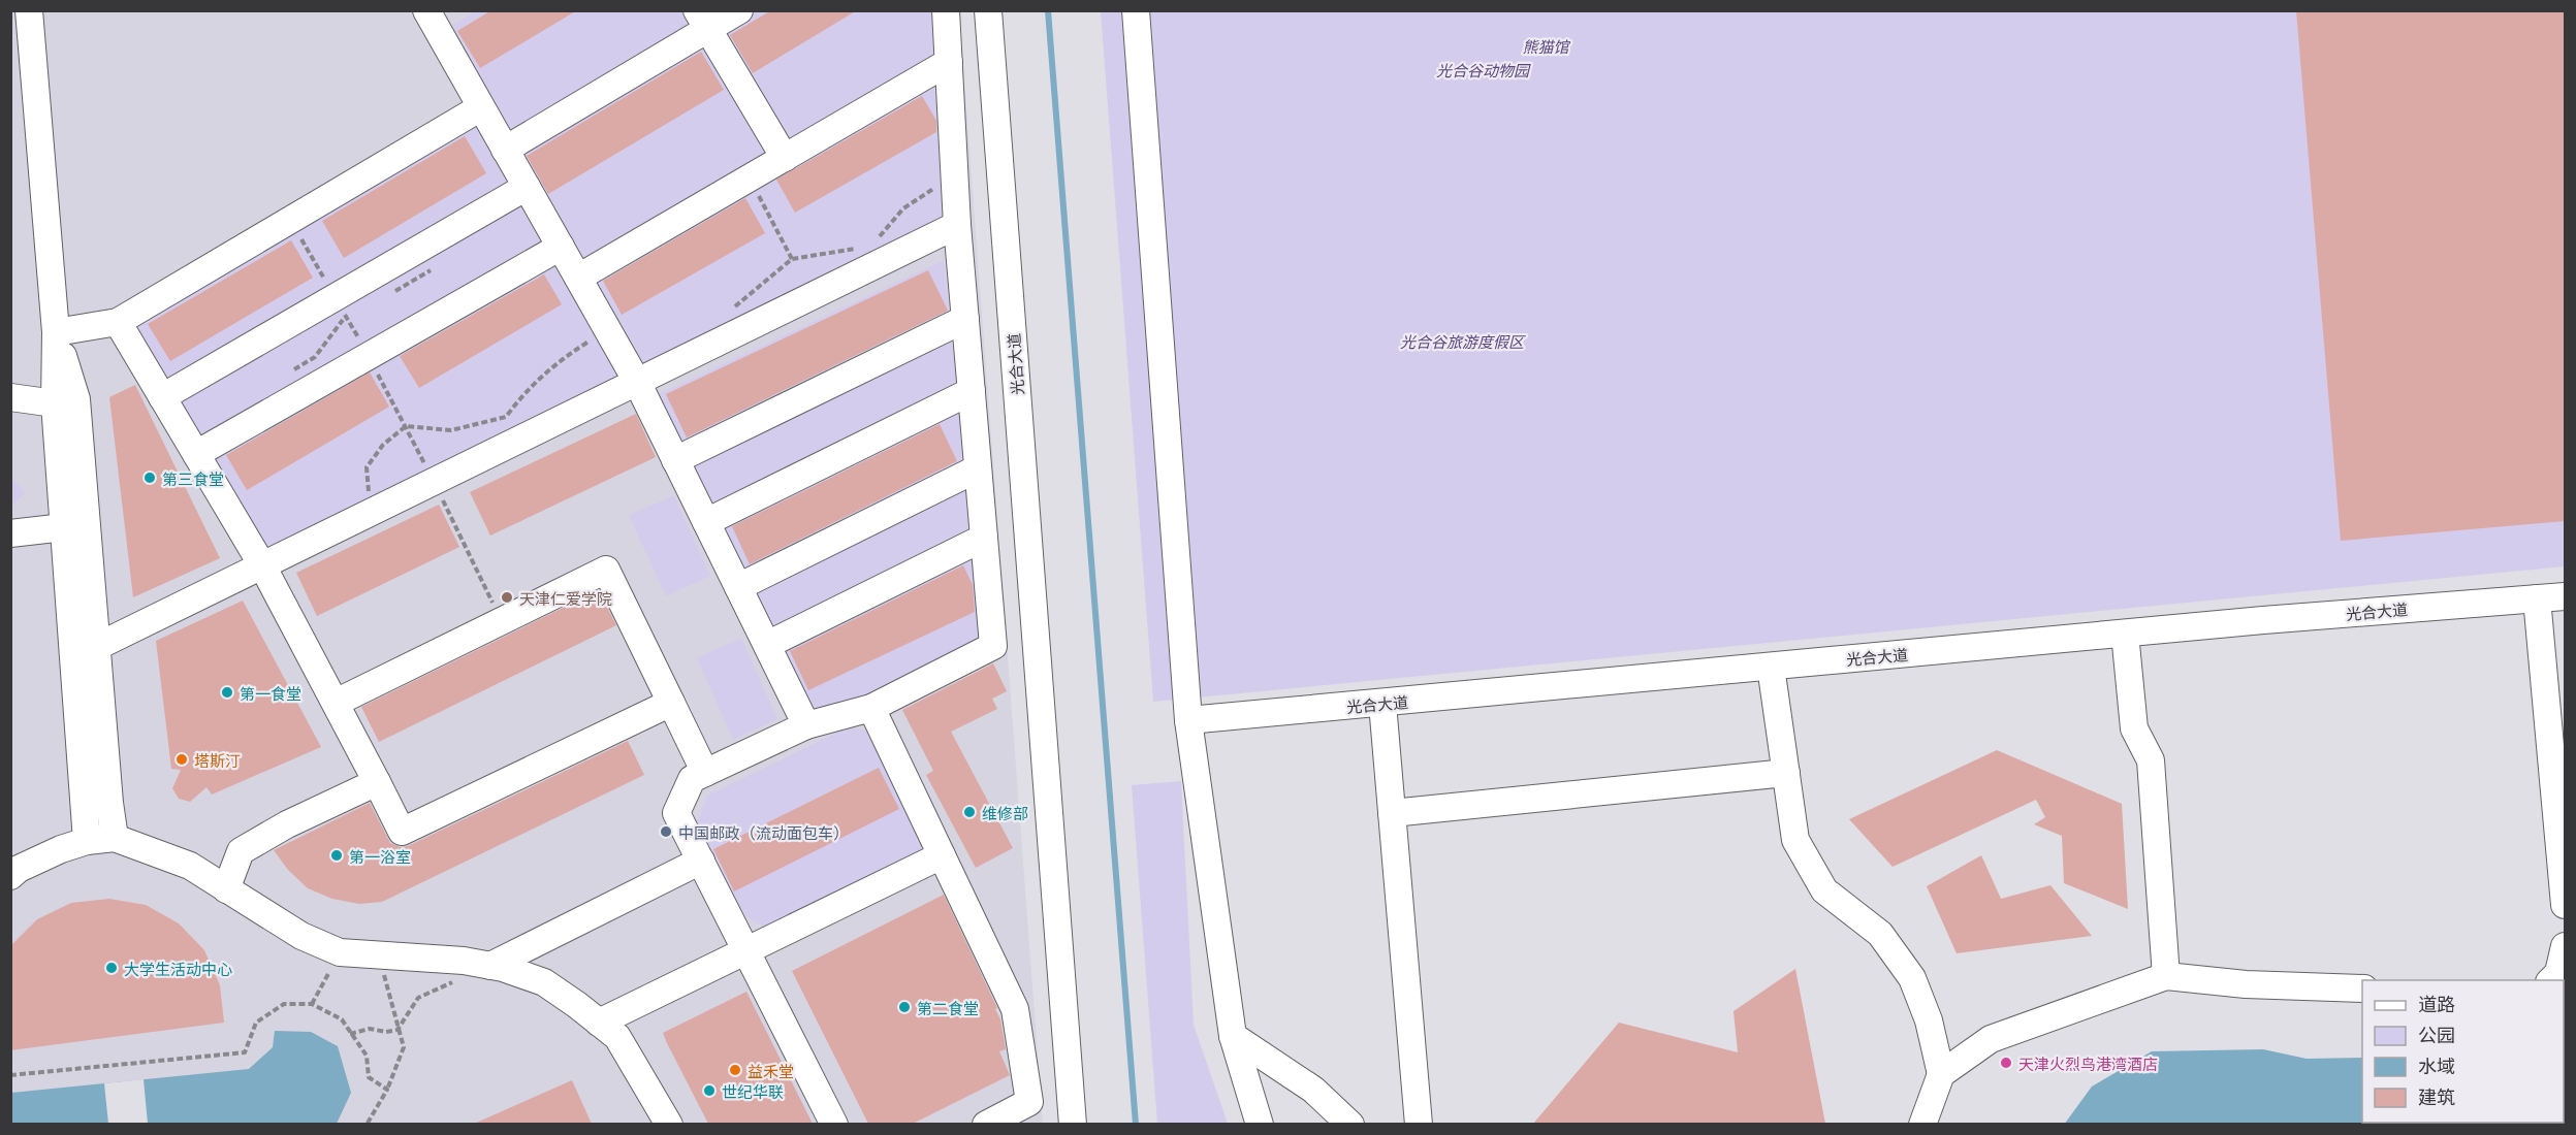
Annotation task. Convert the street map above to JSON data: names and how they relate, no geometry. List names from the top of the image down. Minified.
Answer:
{"streets":{"street":["光合大道"]},"parks":["熊猫馆","光合谷动物园","光合谷旅游度假区"],"places":["第三食堂","天津仁爱学院","第一食堂","塔斯汀","维修部","中国邮政（流动面包车）","第一浴室","大学生活动中心","第二食堂","天津火烈鸟港湾酒店","益禾堂","世纪华联"],"legend":["道路","公园","水域","建筑"]}
